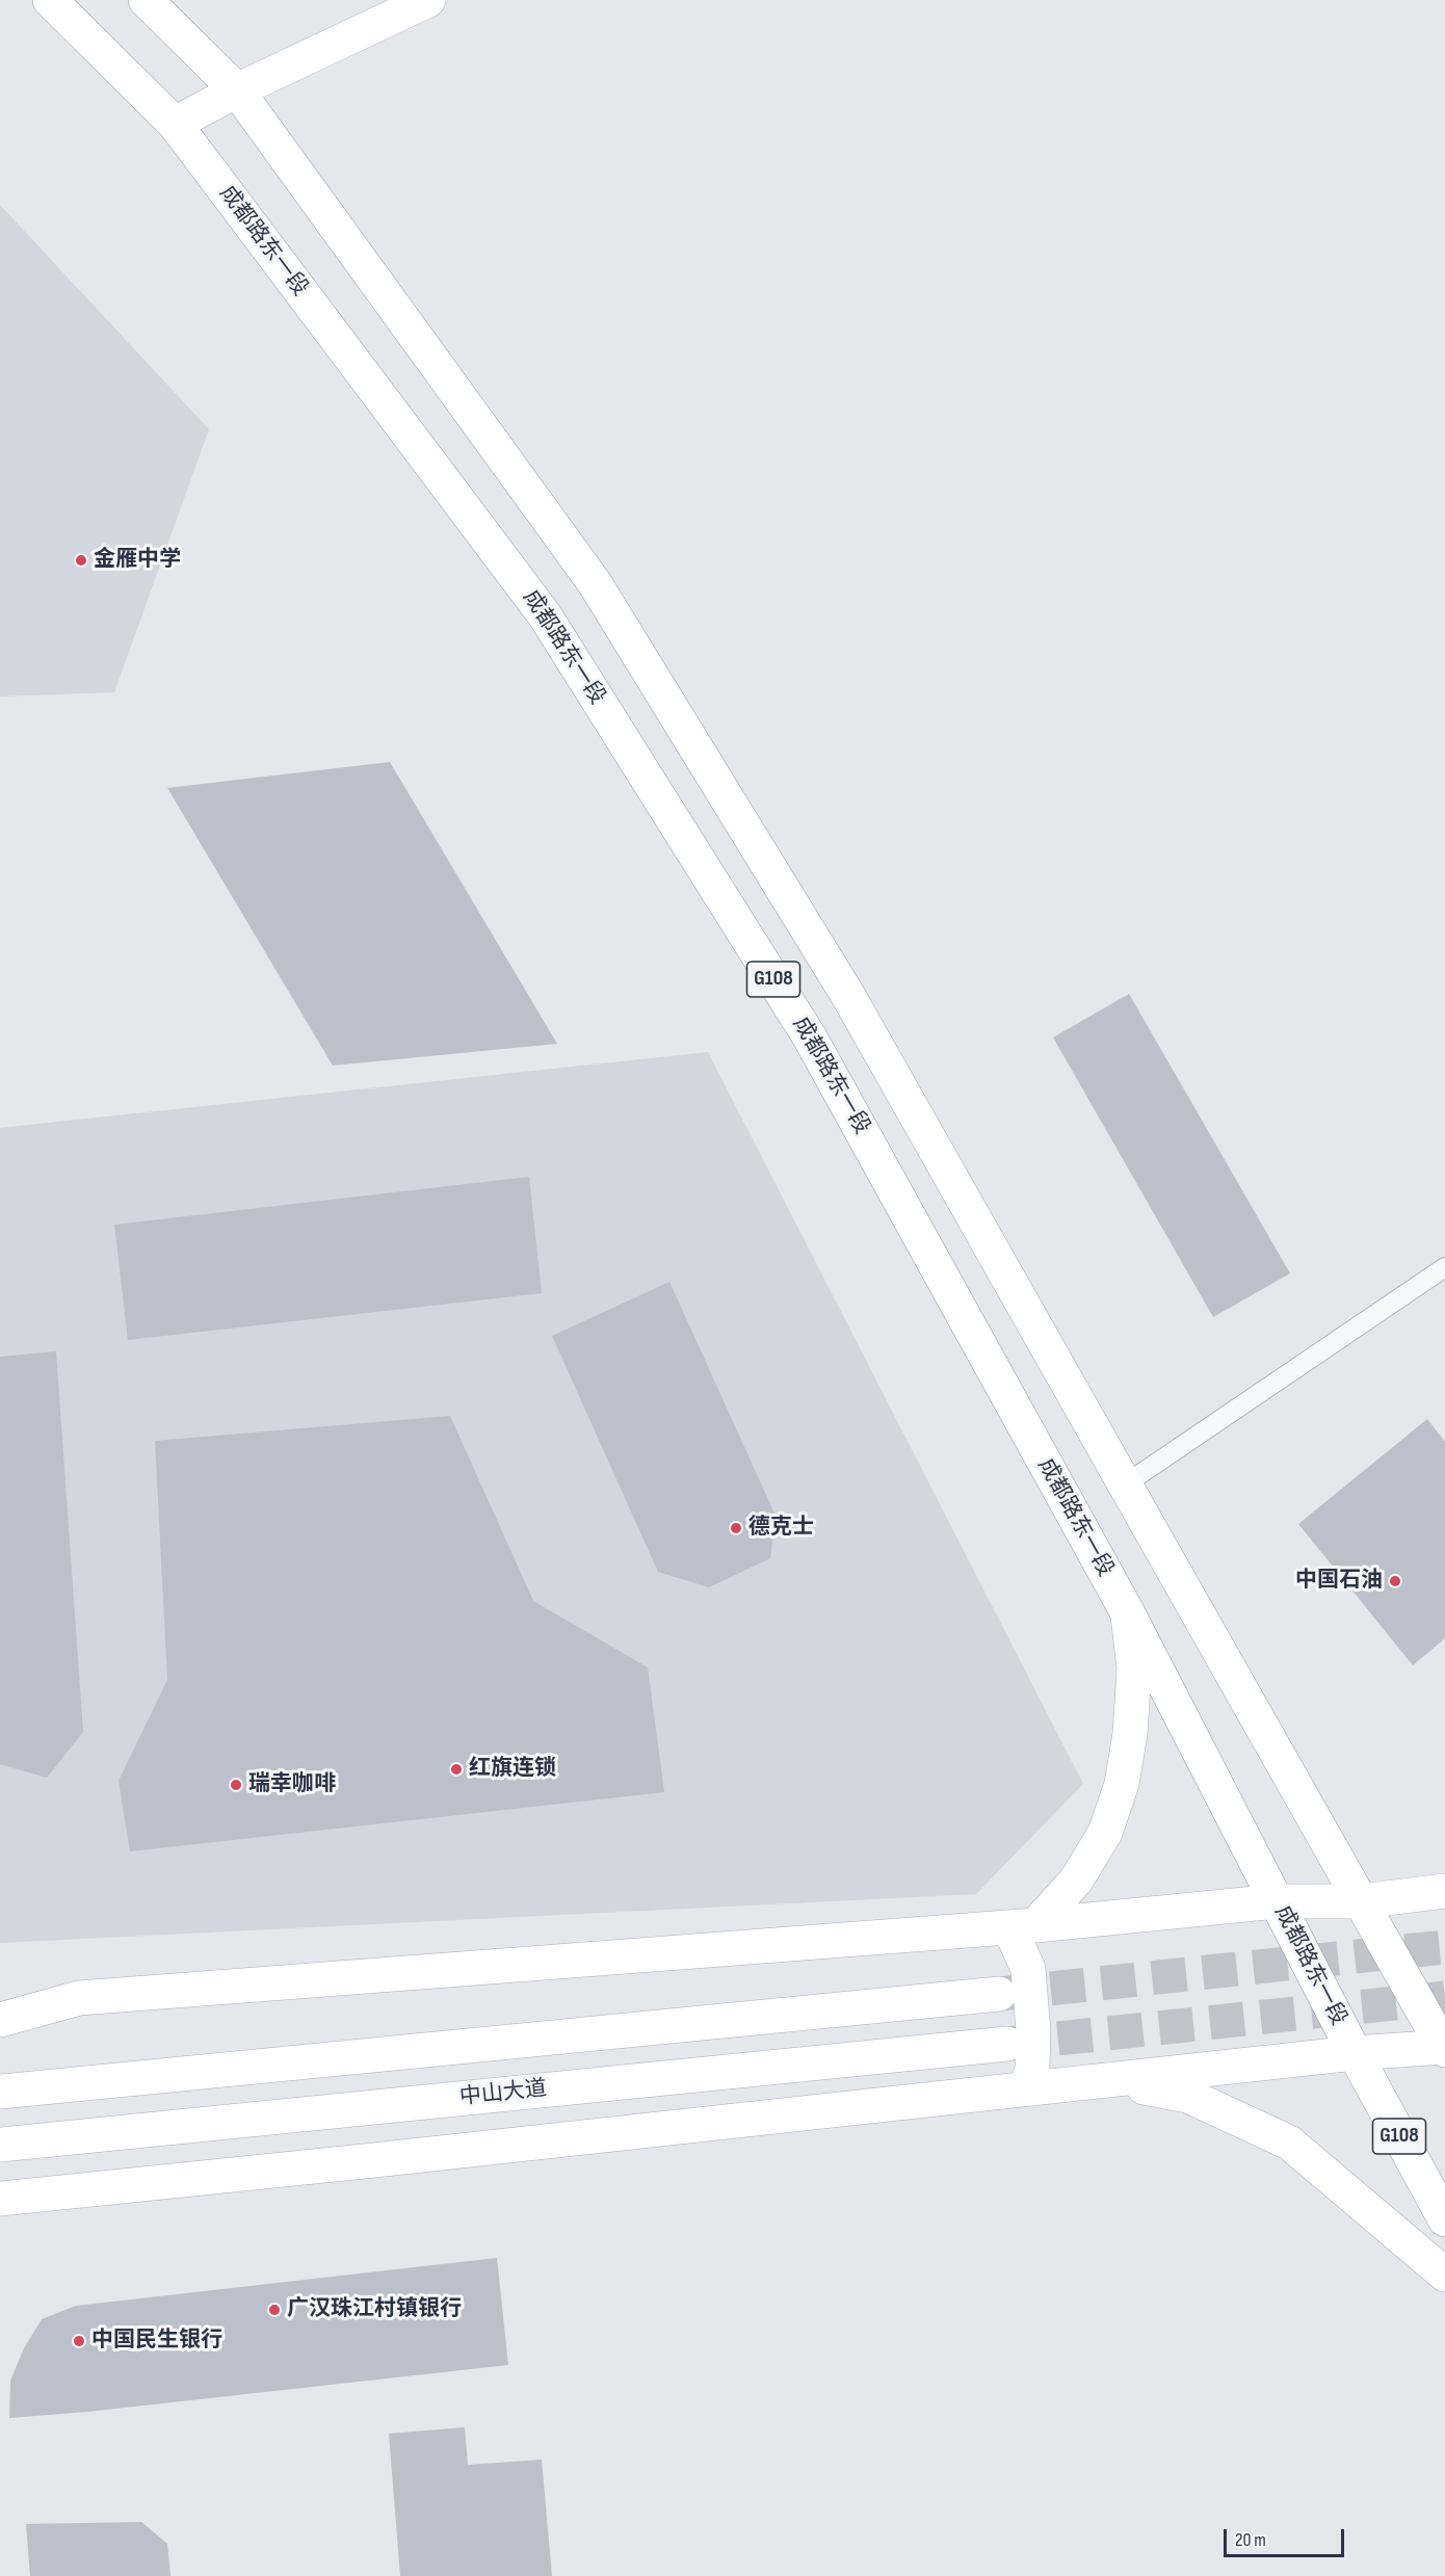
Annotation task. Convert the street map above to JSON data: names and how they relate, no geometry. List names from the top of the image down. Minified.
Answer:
{"streets":{"main road":["成都路东一段","G108","中山大道"]},"crossings":[["成都路东一段","G108"]],"places":["金雁中学","德克士","中国石油","红旗连锁","瑞幸咖啡","广汉珠江村镇银行","中国民生银行"],"scale_bar":"20 m"}
